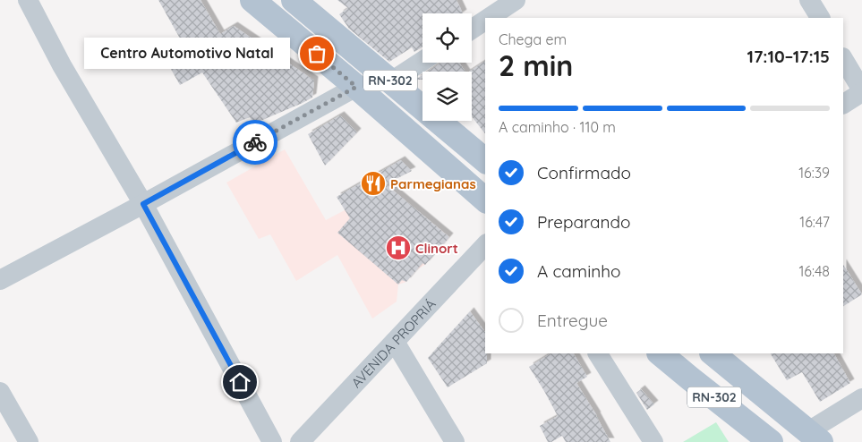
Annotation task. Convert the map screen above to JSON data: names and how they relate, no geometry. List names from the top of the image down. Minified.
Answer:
{"streets":{"main road":["RN-302"],"street":["AVENIDA PROPRIÁ"]},"places":{"other":["Centro Automotivo Natal"],"restaurant":["Parmegianas"],"hospital":["Clinort"]},"page":{"heading":["2 min","Chega em","17:10–17:15"],"bubble":"Centro Automotivo Natal","bar":"A caminho · 110 m","list":[["Confirmado","16:39"],["Preparando","16:47"],["A caminho","16:48"],"Entregue"]}}
